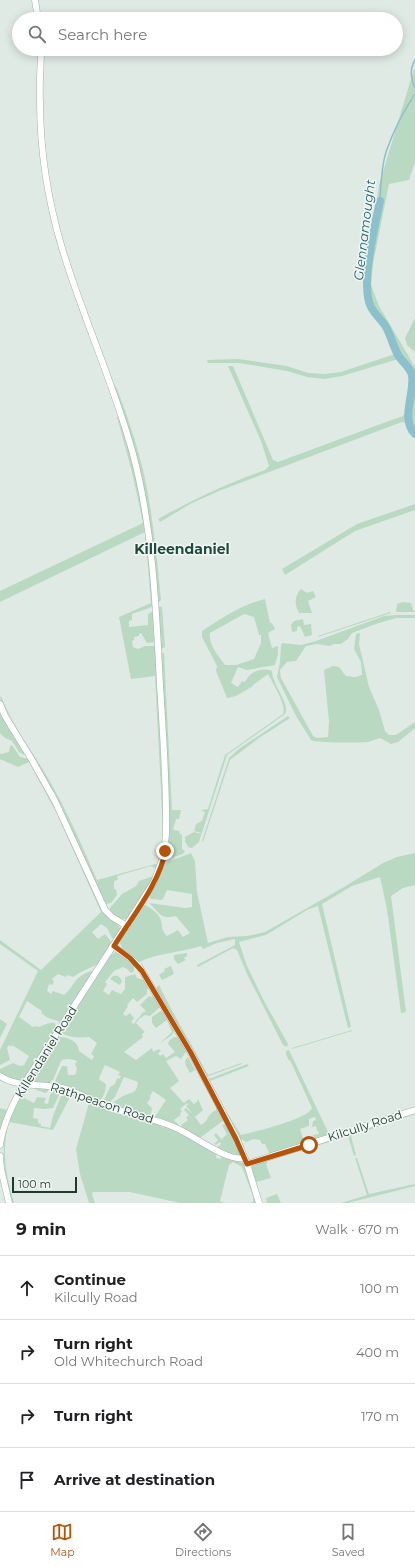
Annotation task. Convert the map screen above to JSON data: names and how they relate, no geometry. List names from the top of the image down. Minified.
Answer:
{"streets":{"street":["Killendaniel Road","Rathpeacon Road","Kilcully Road"]},"crossings":[["Killendaniel Road","Rathpeacon Road"],["Rathpeacon Road","Kilcully Road"]],"districts":["Killeendaniel"],"water":["Glennamought"],"scale_bar":"100 m","page":{"search":"Search here","scale":"100 m","heading":["9 min","Walk · 670 m"],"list":[["Continue","Kilcully Road","100 m"],["Turn right","Old Whitechurch Road","400 m"],["Turn right","170 m"],"Arrive at destination"],"nav":["Map","Directions","Saved"]}}
